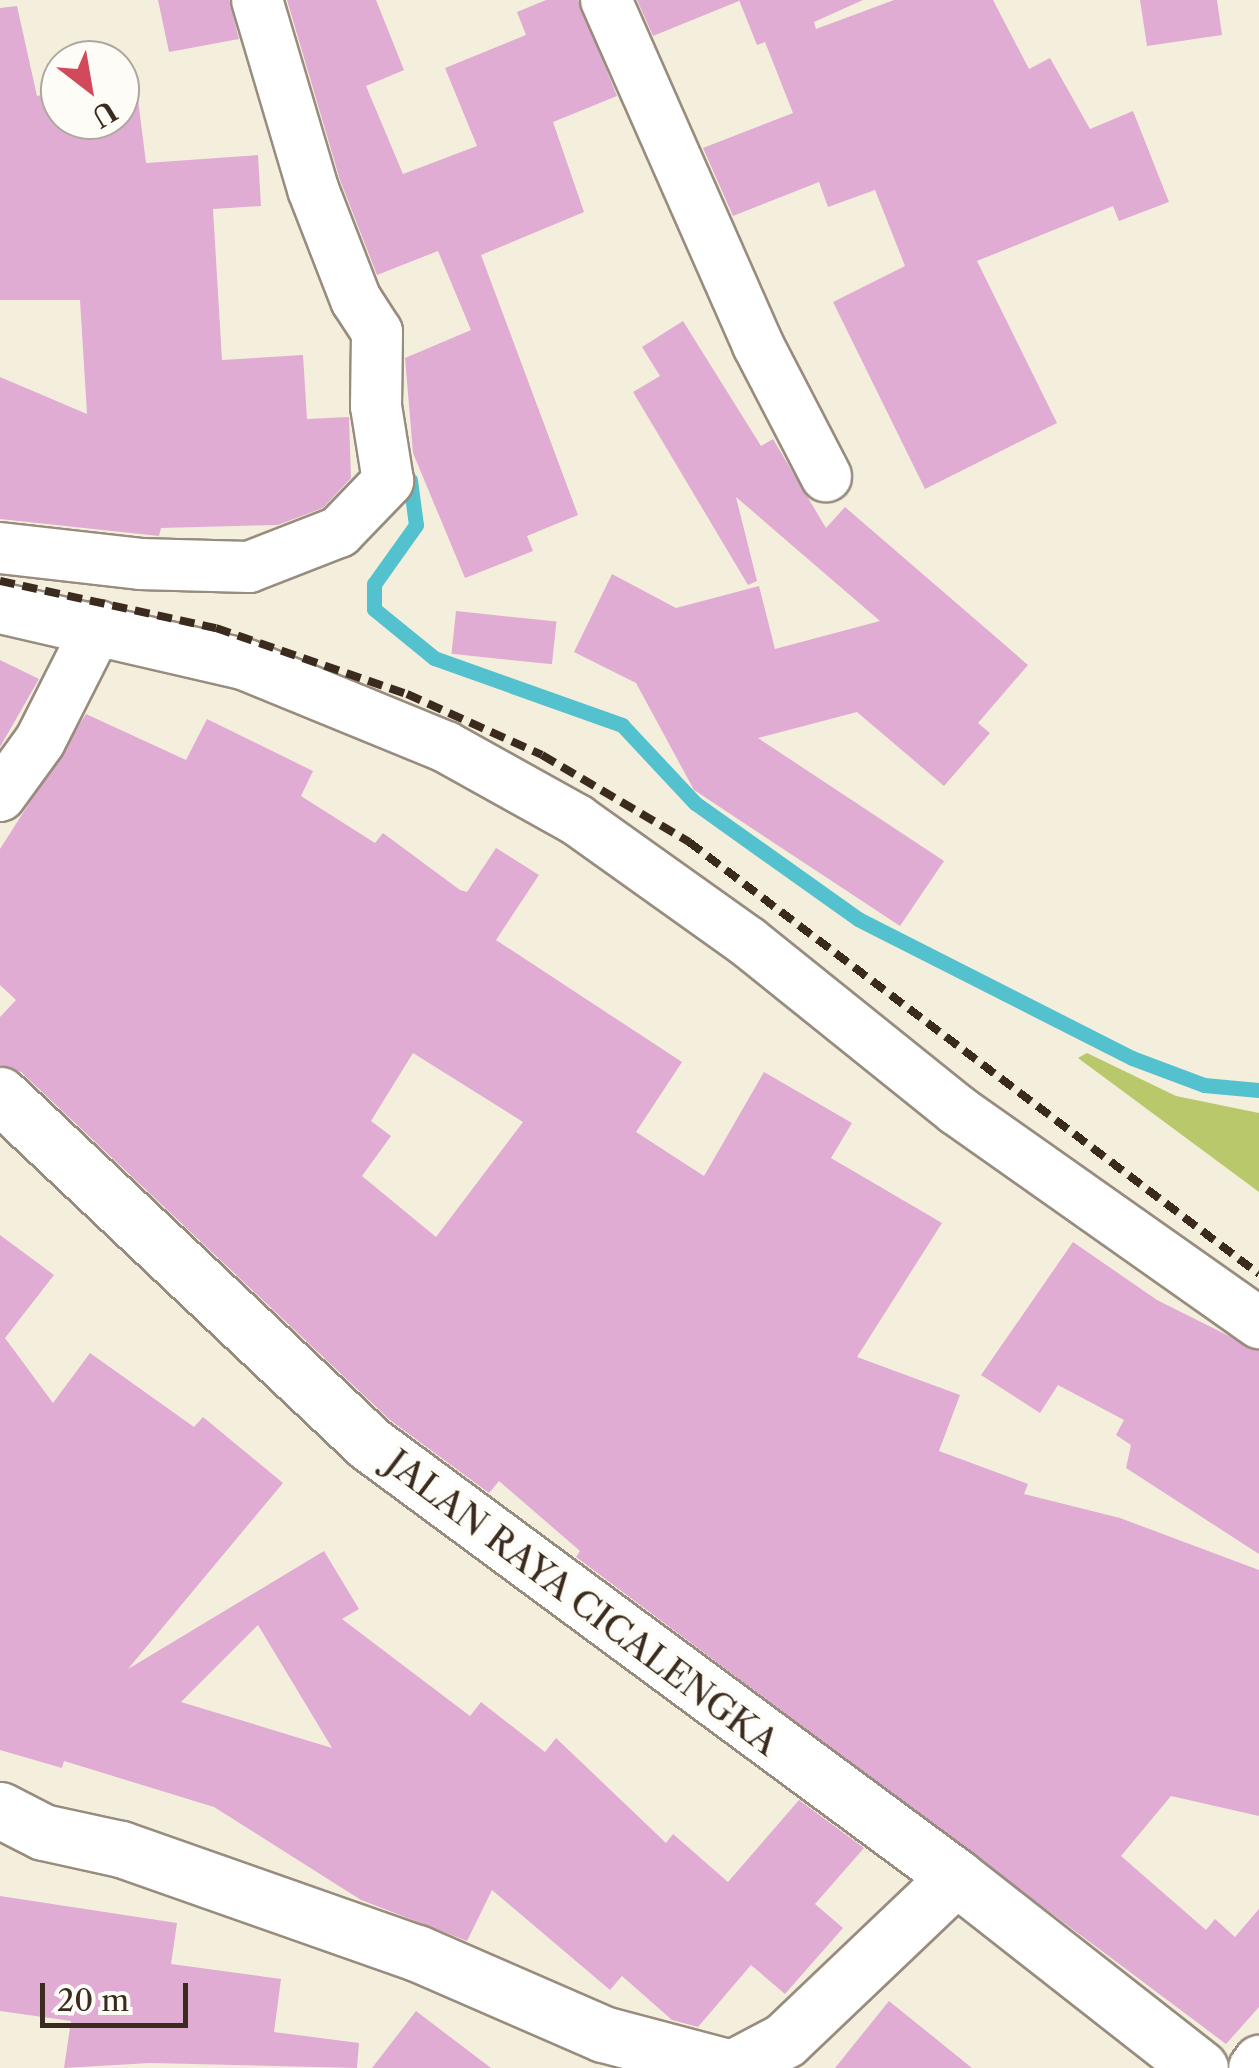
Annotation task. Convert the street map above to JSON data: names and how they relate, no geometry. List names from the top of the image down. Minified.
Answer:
{"streets":{"main road":["JALAN RAYA CICALENGKA"]},"scale_bar":"20 m","north":"bottom right"}
